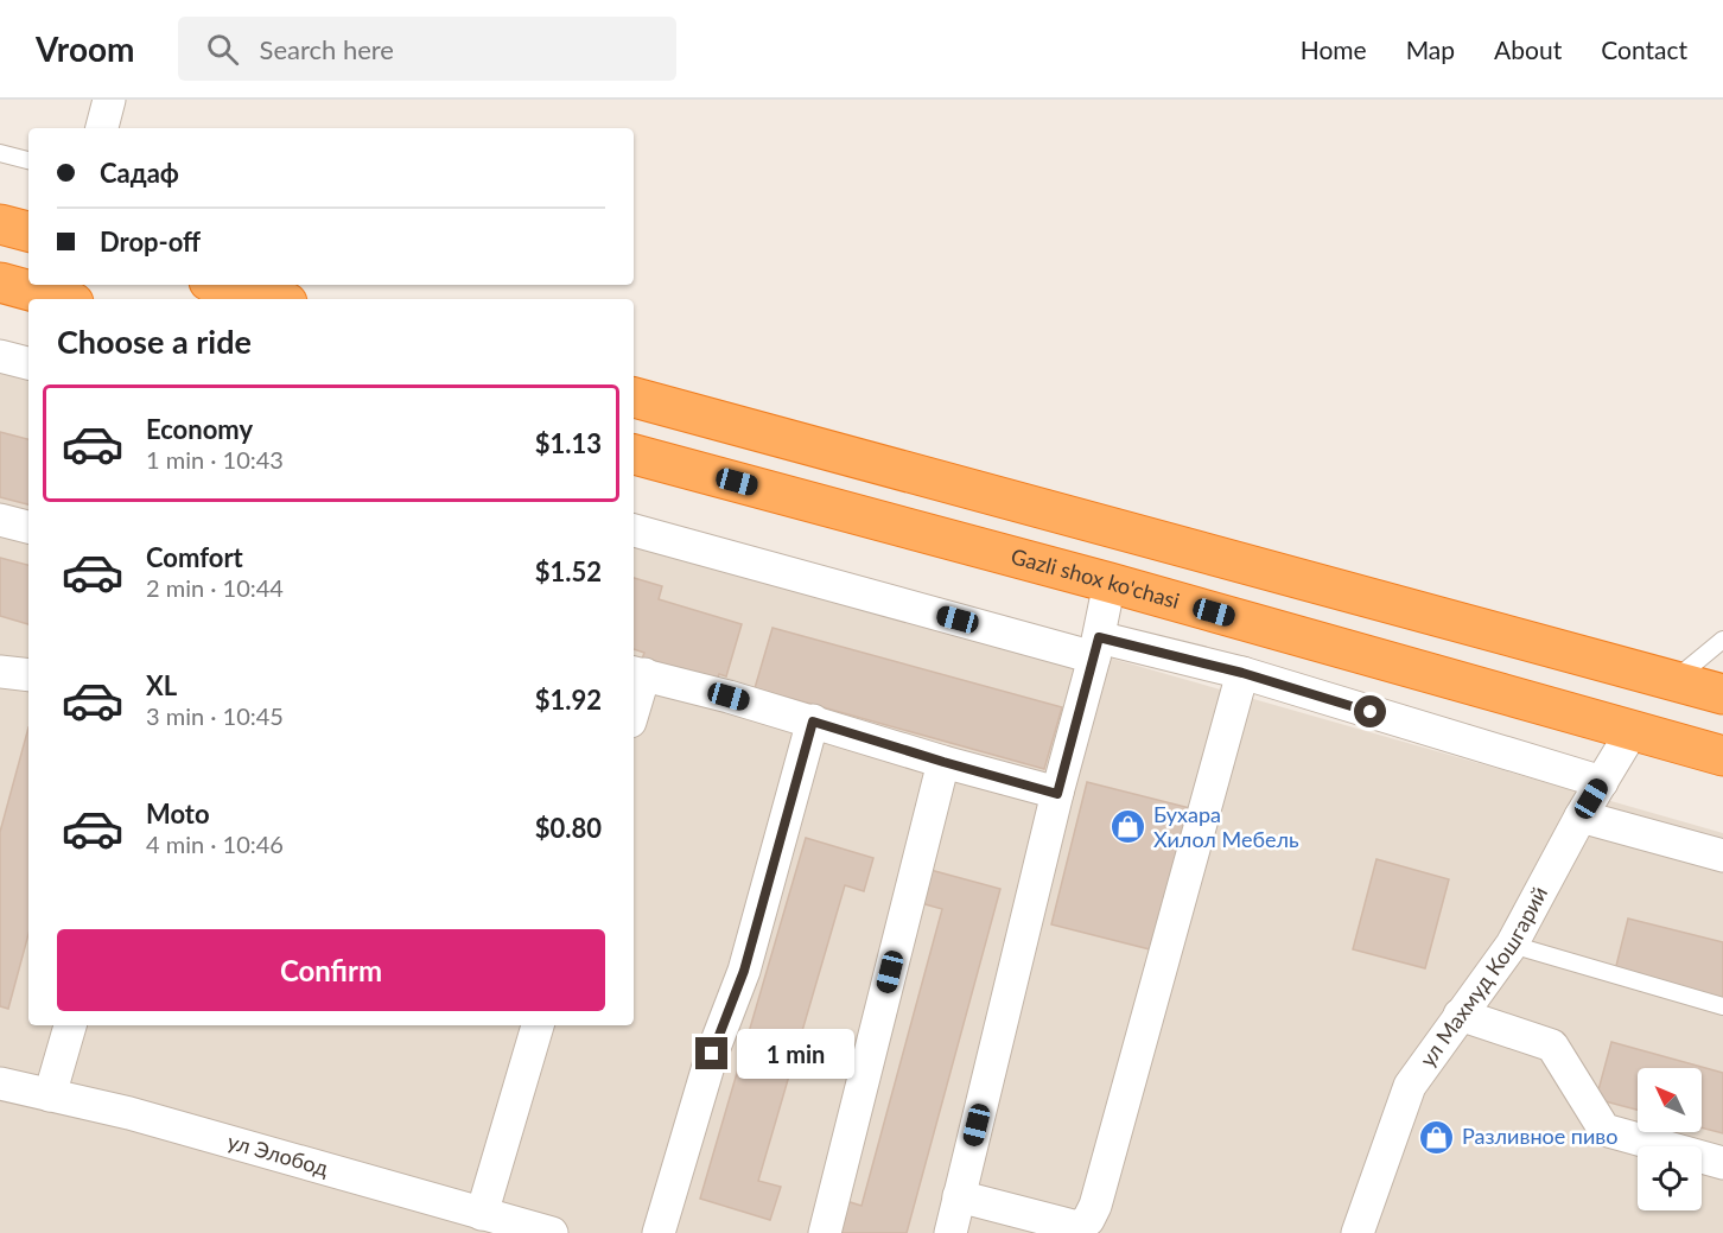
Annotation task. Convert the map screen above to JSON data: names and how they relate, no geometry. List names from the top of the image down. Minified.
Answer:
{"streets":{"highway":["Gazli shox ko'chasi"],"street":["ул Махмуд Кошгарий","ул Элобод"]},"crossings":[["Gazli shox ko'chasi","ул Махмуд Кошгарий"]],"places":{"shop":["Бухара Хилол Мебель","Разливное пиво"]},"north":"top left","page":{"header":"Vroom","search":"Search here","nav":["Home","Map","About","Contact"],"banner":["Садаф","Drop-off"],"heading":"Choose a ride","list":[{"name":"Economy","note":"1 min · 10:43","value":"$1.13"},{"name":"Comfort","note":"2 min · 10:44","value":"$1.52"},{"name":"XL","note":"3 min · 10:45","value":"$1.92"},{"name":"Moto","note":"4 min · 10:46","value":"$0.80"}],"buttons":"Confirm","bubble":"1 min"}}
